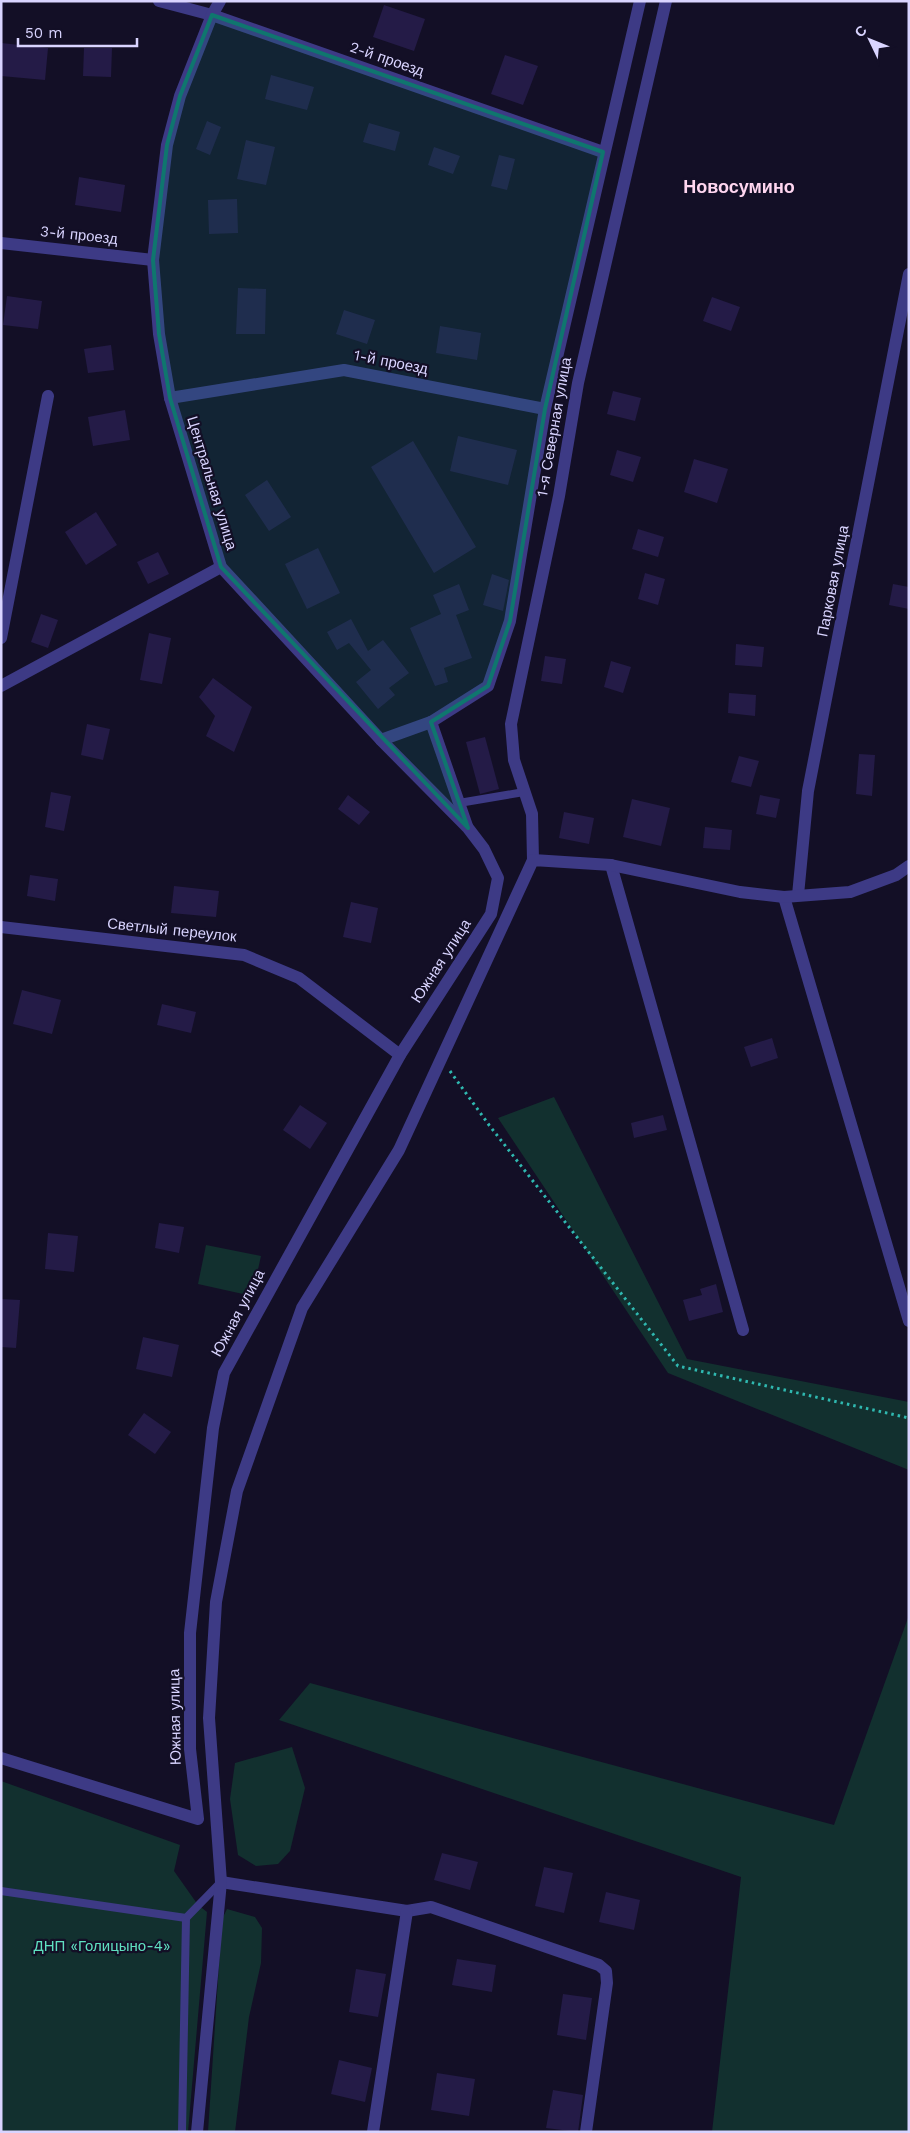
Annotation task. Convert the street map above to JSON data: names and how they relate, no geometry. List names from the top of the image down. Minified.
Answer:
{"streets":{"street":["2-й проезд","3-й проезд","1-й проезд","1-я Северная улица","Центральная улица","Парковая улица","Светлый переулок","Южная улица"]},"crossings":[["2-й проезд","Центральная улица"],["3-й проезд","Центральная улица"],["1-й проезд","Центральная улица"],["Центральная улица","Южная улица"],["Светлый переулок","Южная улица"]],"districts":["Новосумино"],"parks":["ДНП «Голицыно-4»"],"scale_bar":"50 m","north":"top left"}
